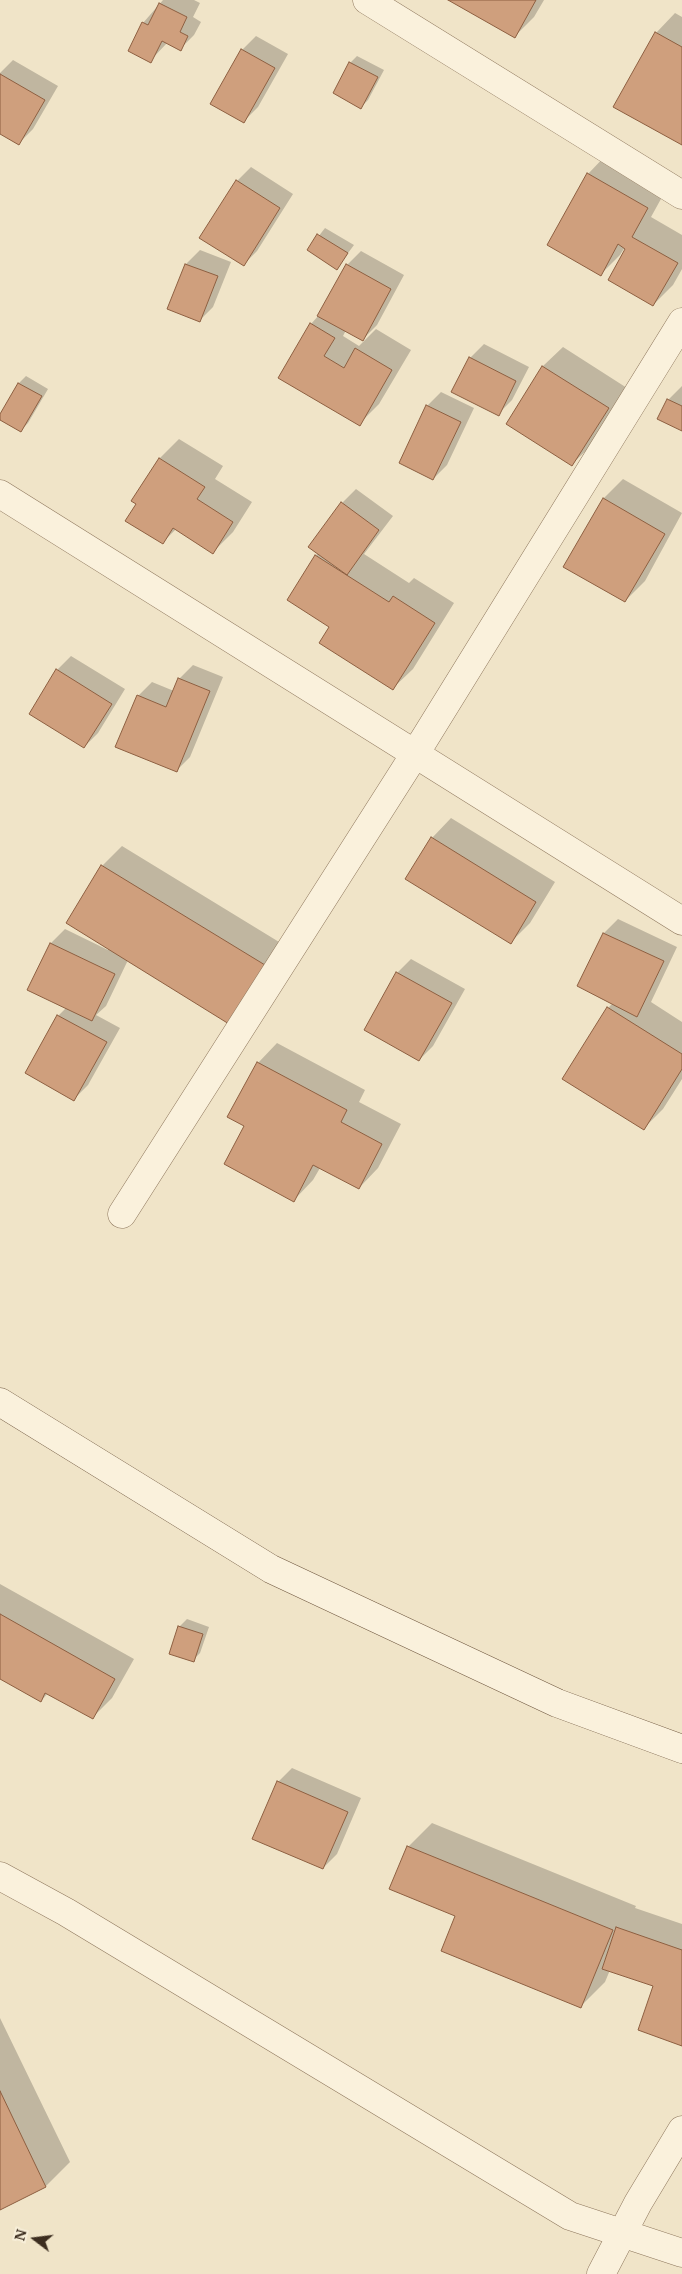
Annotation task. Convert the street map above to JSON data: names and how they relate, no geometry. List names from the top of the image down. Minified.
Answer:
{"north":"left"}
